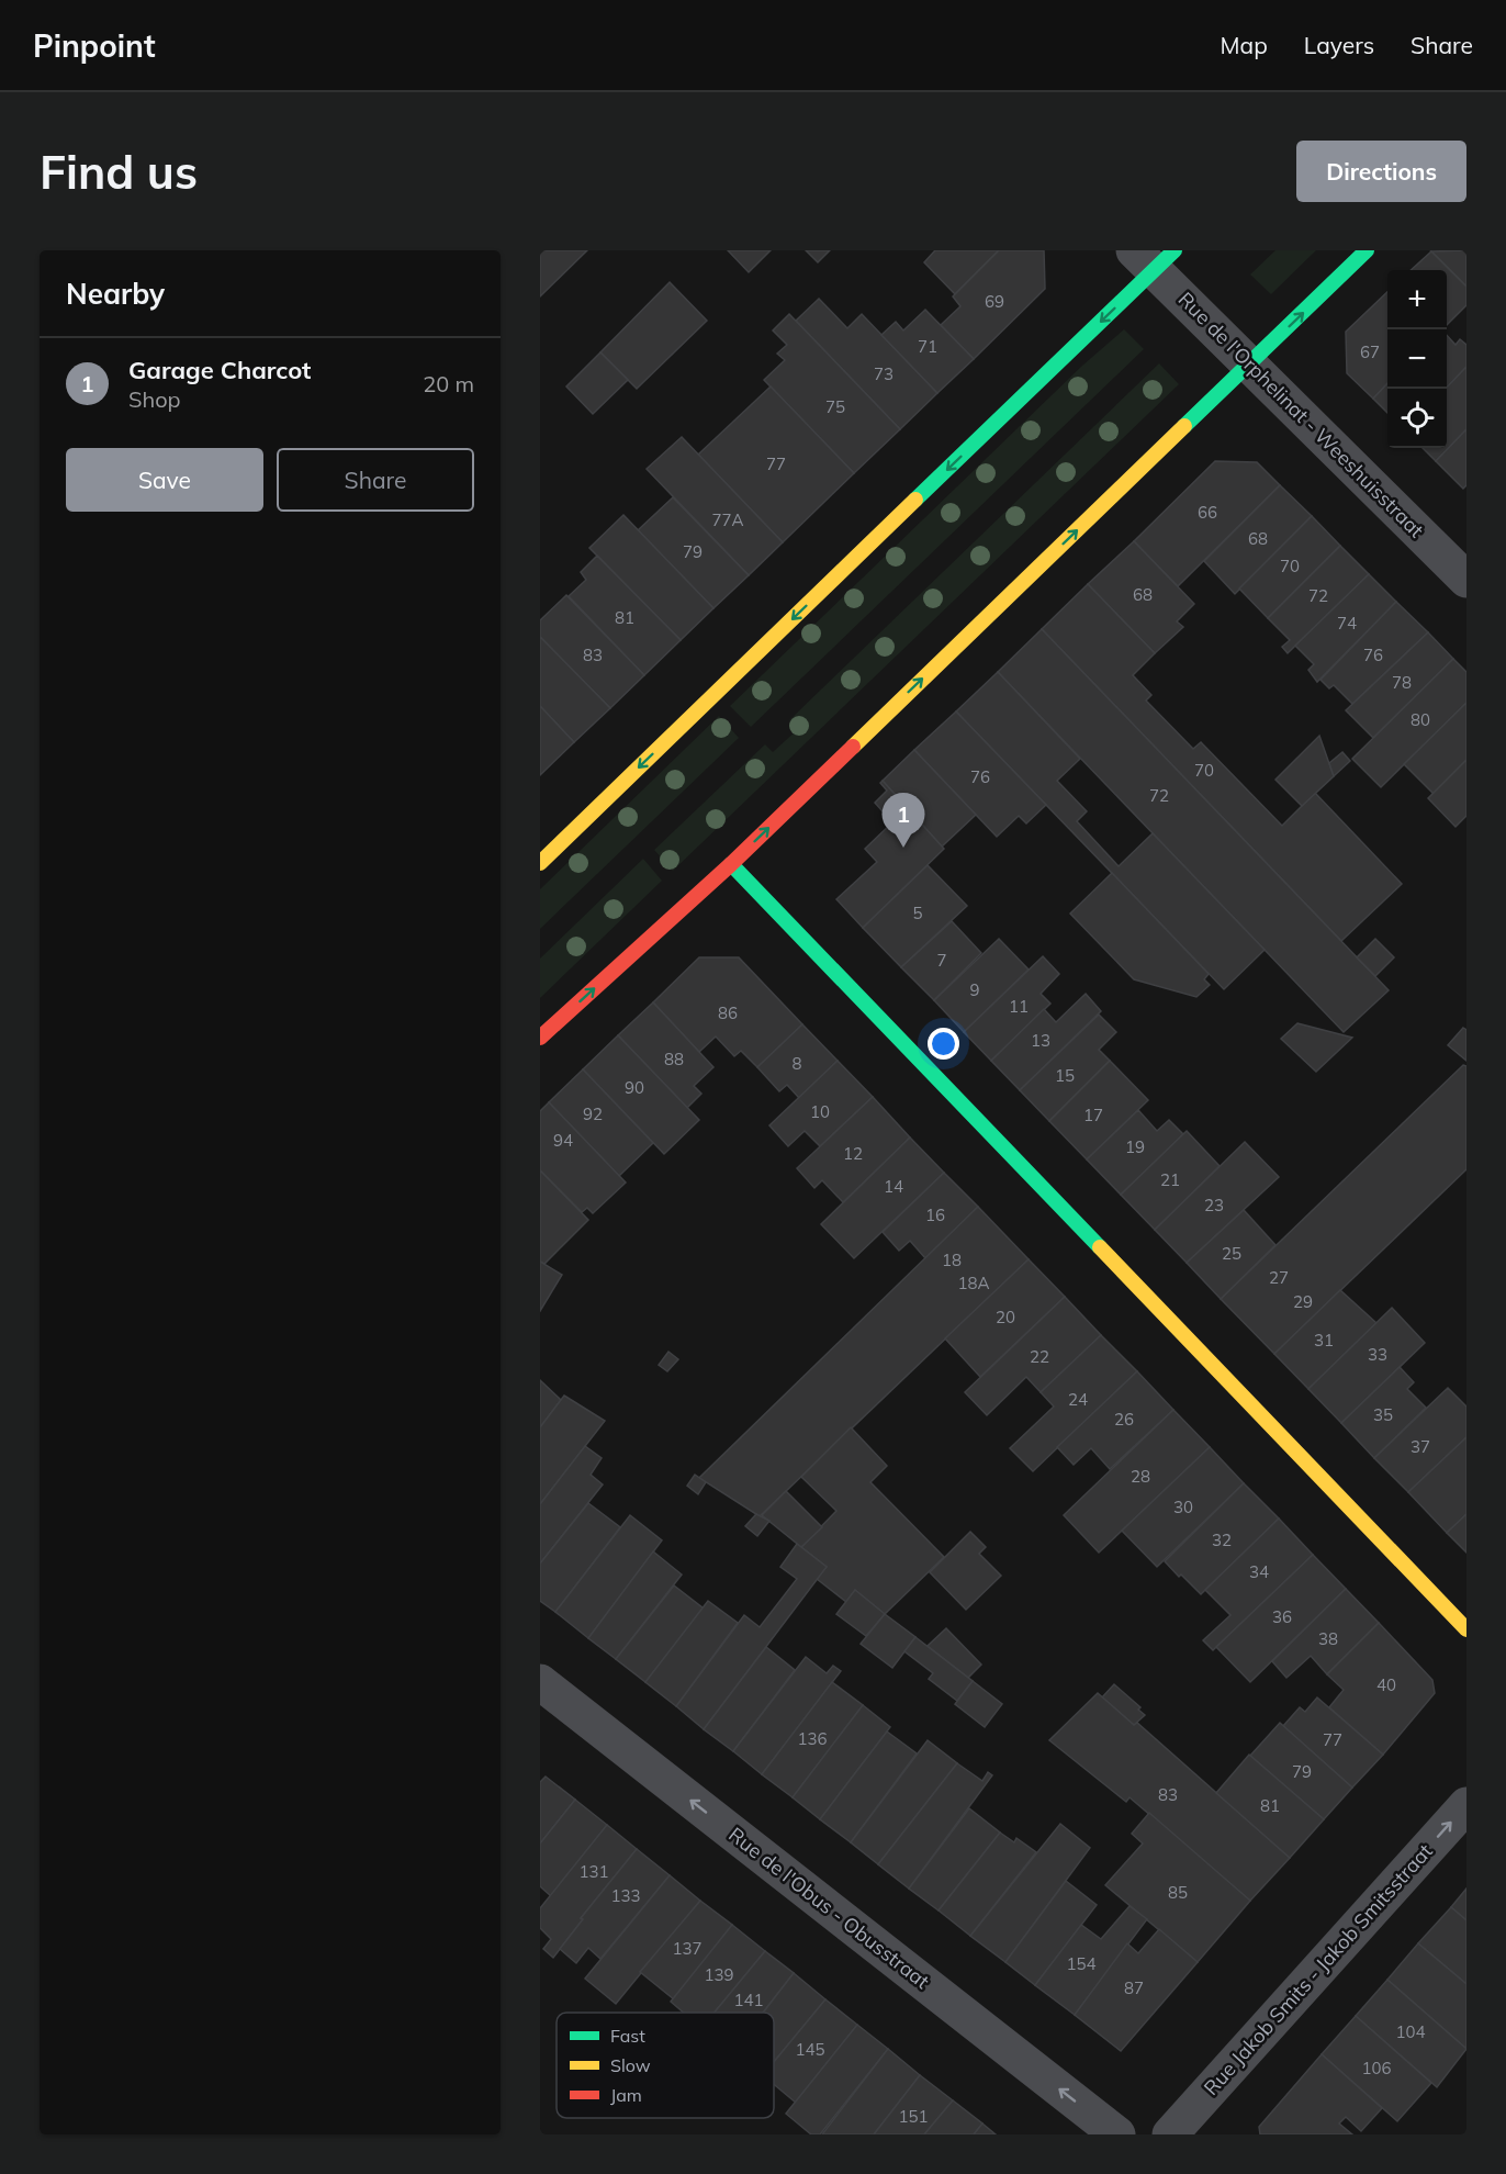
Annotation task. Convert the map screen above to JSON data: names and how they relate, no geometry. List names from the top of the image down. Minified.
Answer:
{"streets":{"street":["Rue de l'Orphelinat - Weeshuisstraat","Rue de l'Obus - Obusstraat","Rue Jakob Smits - Jakob Smitsstraat"]},"one_way":["Rue de l'Obus - Obusstraat","Rue Jakob Smits - Jakob Smitsstraat"],"house_numbers":["69","71","67","73","75","77","66","77A","68","79","70","68","72","81","74","83","76","78","80","70","76","72","5","7","9","11","86","13","88","8","15","90","10","92","17","94","19","12","21","14","23","16","25","18","27","18A","29","20","31","33","22","24","35","26","37","28","30","32","34","36","38","40","136","77","79","83","81","131","85","133","137","154","139","87","141","104","145","106","151"],"legend":["Fast","Slow","Jam"],"page":{"header":"Pinpoint","nav":["Map","Layers","Share"],"buttons":["Directions",["Save","Share"]],"title":"Find us","heading":"Nearby","map_buttons":["+","−"],"list":[{"mark":"1","name":"Garage Charcot","note":"Shop","value":"20 m"}],"pins":"1"}}
